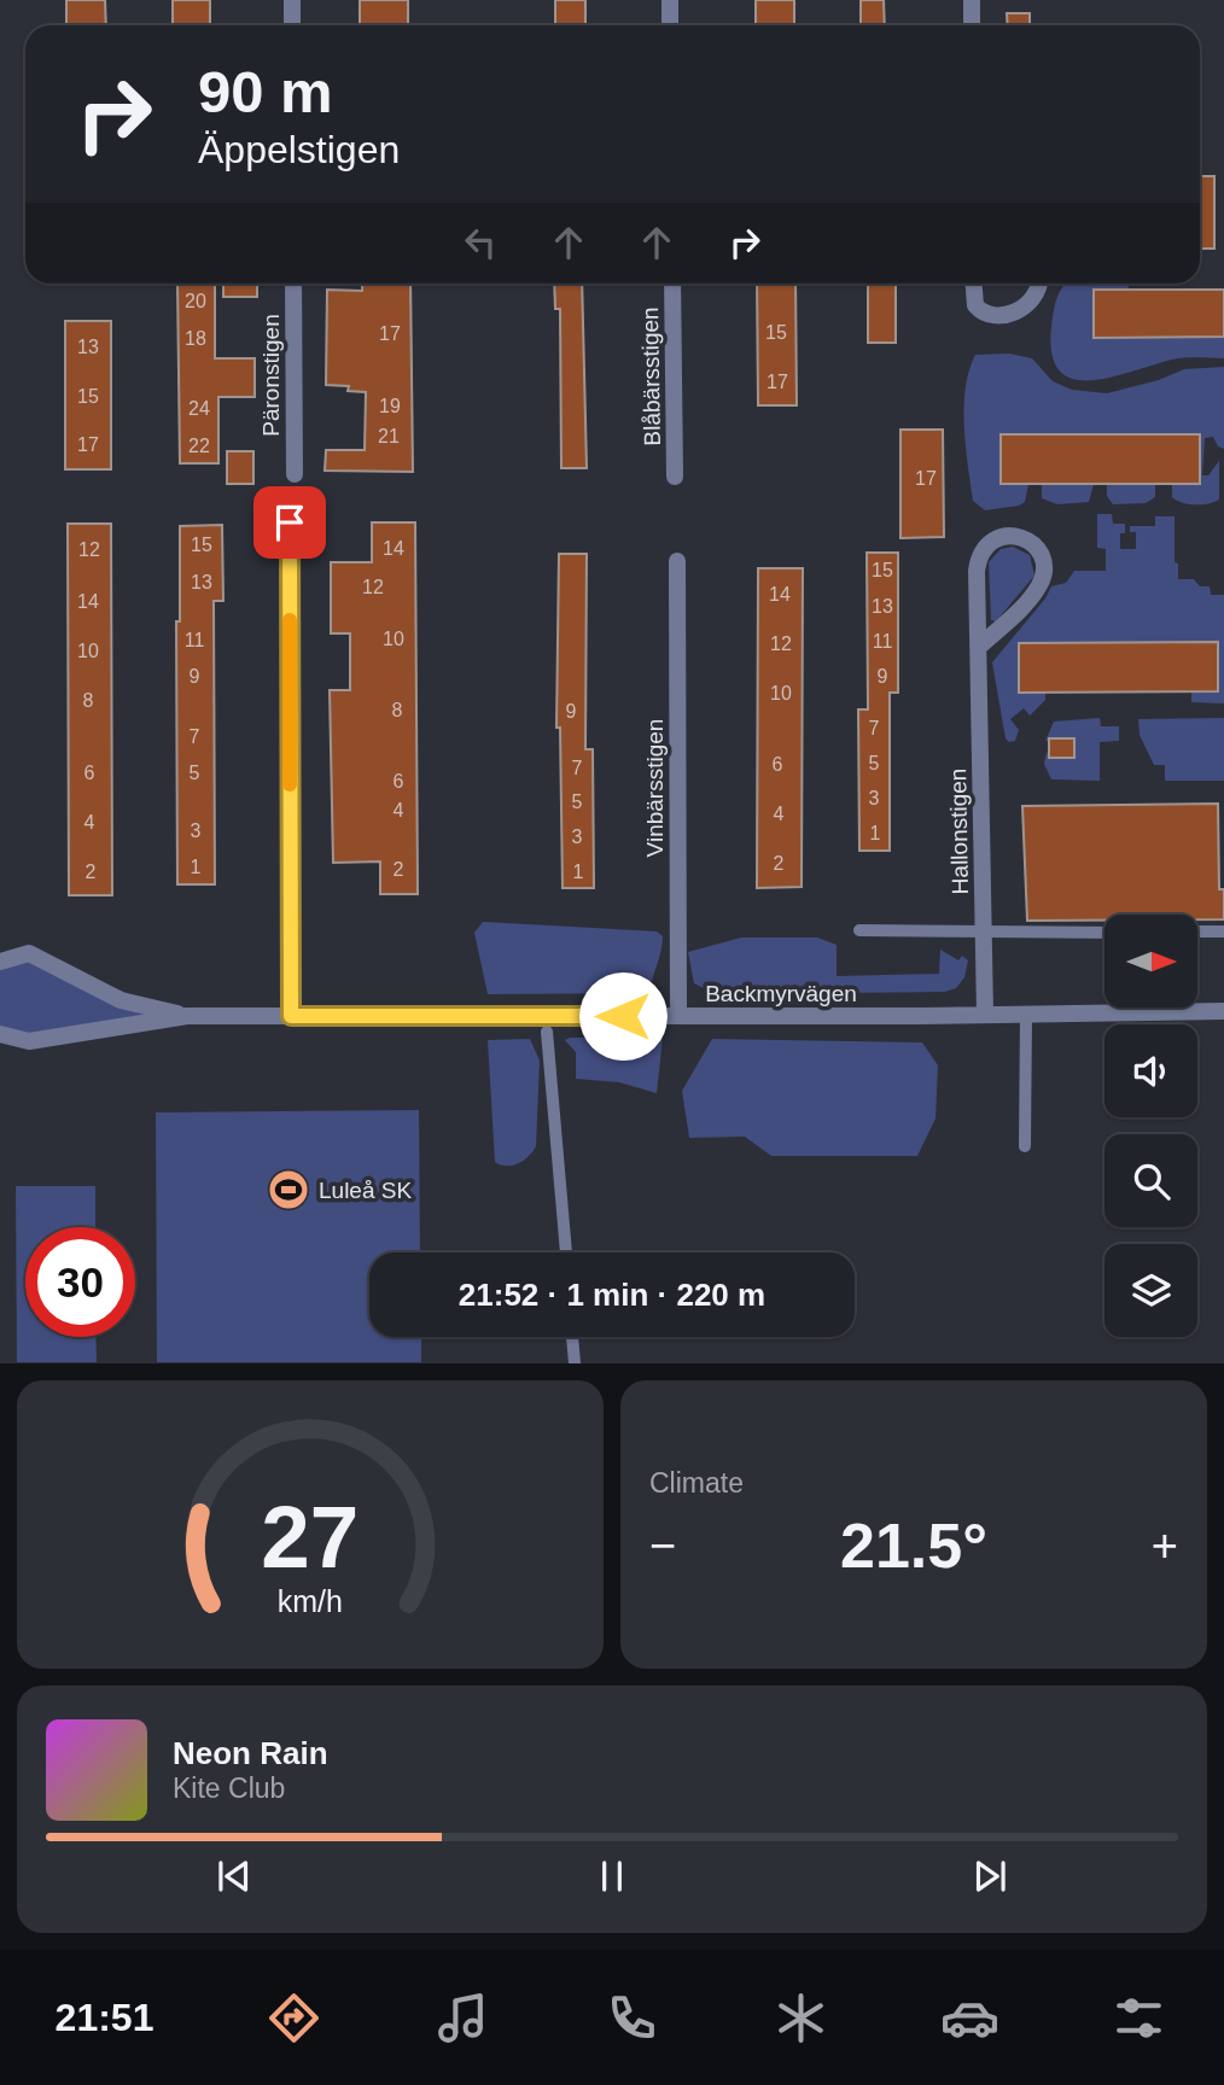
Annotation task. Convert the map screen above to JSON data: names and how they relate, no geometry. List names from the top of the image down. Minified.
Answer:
{"streets":{"street":["Päronstigen","Blåbärsstigen","Vinbärsstigen","Hallonstigen","Backmyrvägen"]},"crossings":[["Vinbärsstigen","Backmyrvägen"],["Hallonstigen","Backmyrvägen"]],"places":{"sports":["Luleå SK"]},"house_numbers":["20","15","17","18","13","17","15","19","24","21","17","22","17","15","14","12","15","13","12","14","14","13","10","11","11","12","10","9","9","10","8","8","9","7","7","5","6","7","6","5","6","3","5","4","4","4","3","1","3","2","1","2","2","1"],"north":"right","page":{"turn":["90 m","Äppelstigen"],"limit":"30","trip":"21:52 · 1 min · 220 m","tile":"Climate","heat":["−","21.5°","+"],"song":["Neon Rain","Kite Club"],"tabs":"21:51","gauge":["27","km/h"]}}
